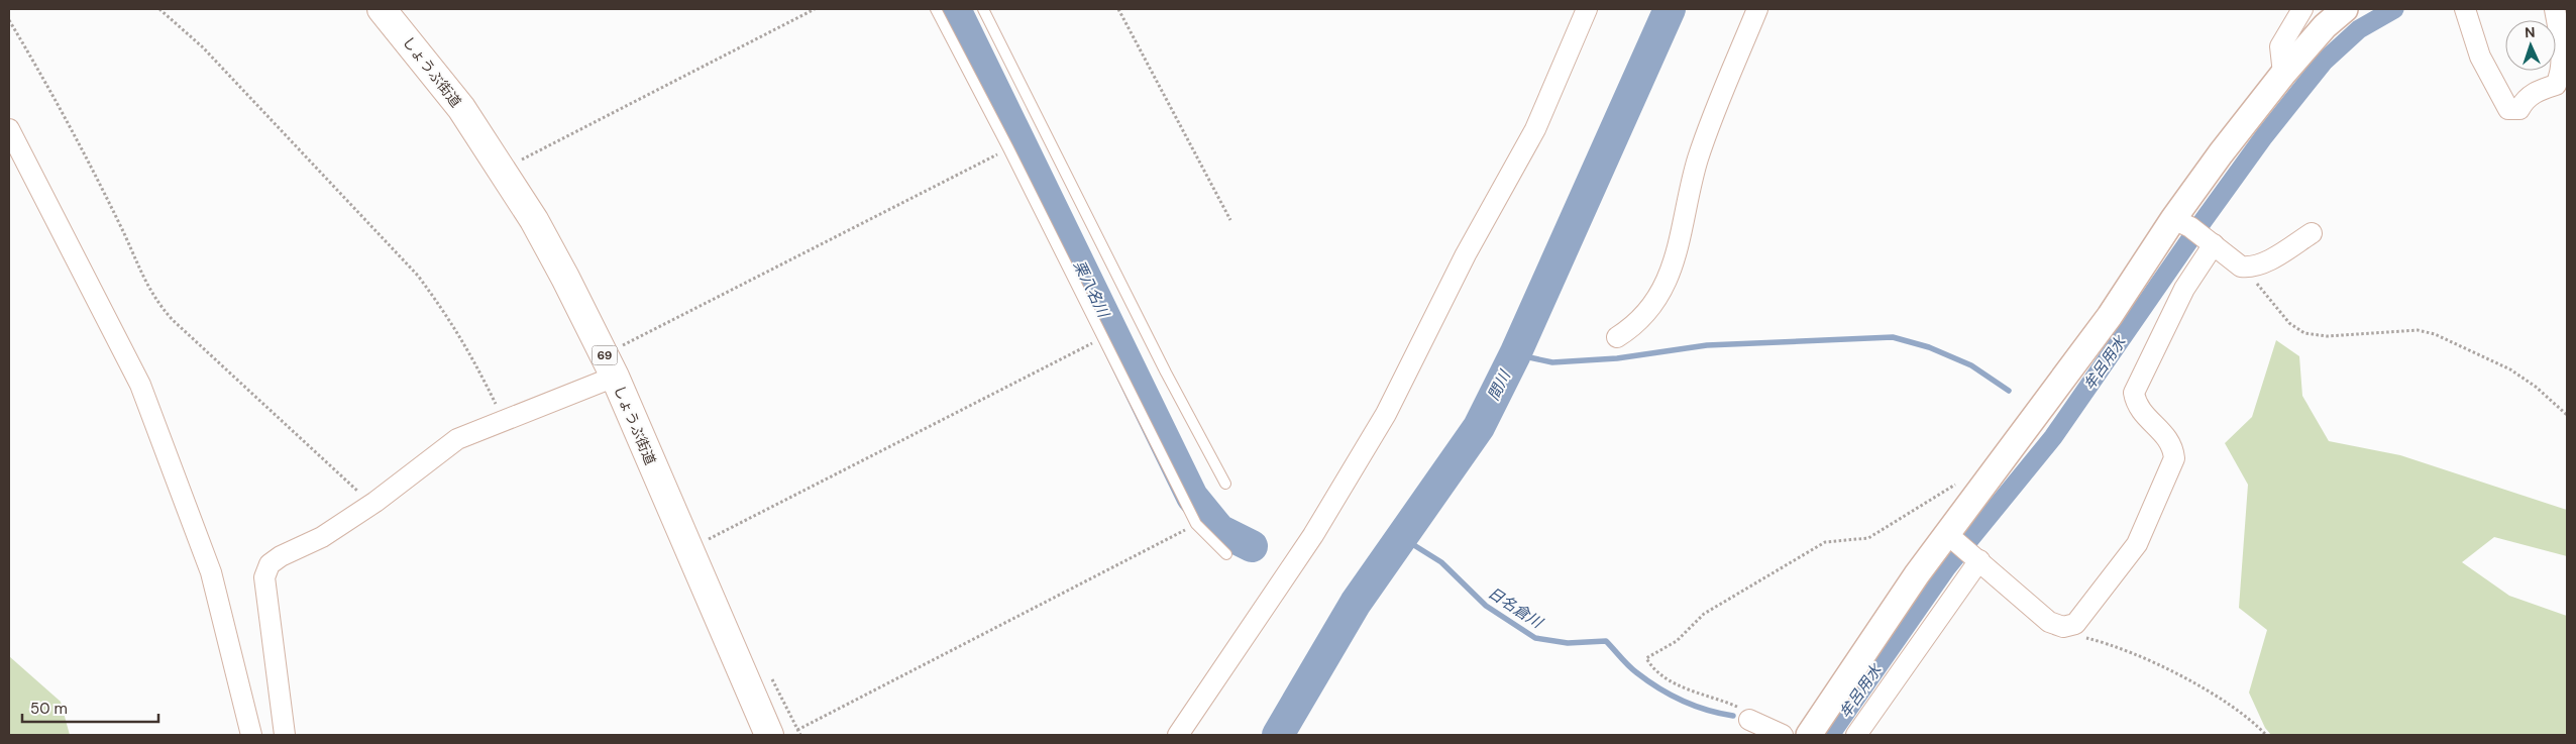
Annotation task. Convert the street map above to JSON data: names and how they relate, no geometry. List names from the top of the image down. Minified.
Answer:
{"streets":{"main road":["しょうぶ街道","69"]},"water":["栗八名川","牟呂用水","間川","日名倉川"],"scale_bar":"50 m","north":"top"}
